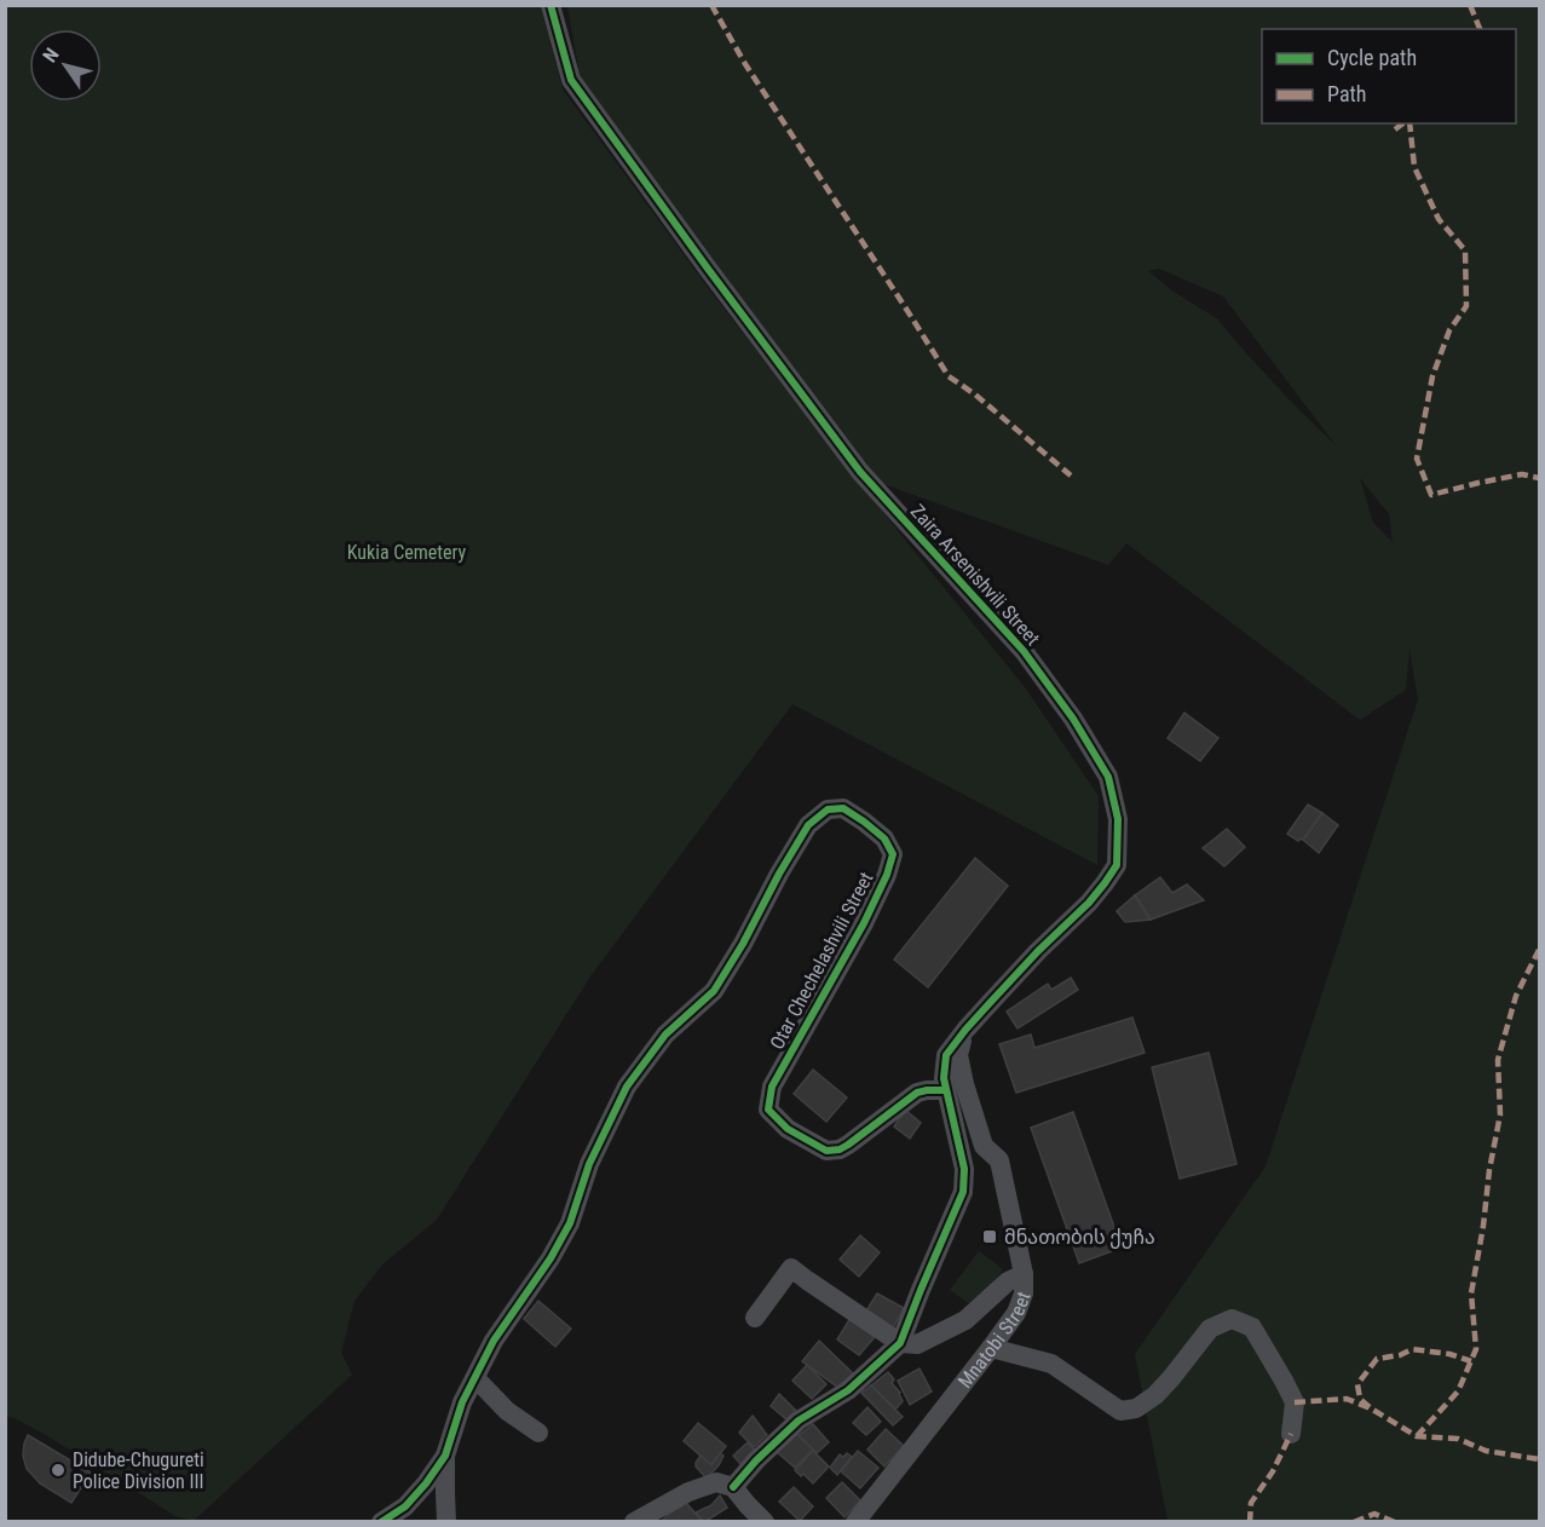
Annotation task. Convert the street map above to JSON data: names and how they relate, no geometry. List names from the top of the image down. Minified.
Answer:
{"streets":{"street":["Zaira Arsenishvili Street","Otar Chechelashvili Street","Mnatobi Street"]},"crossings":[["Zaira Arsenishvili Street","Otar Chechelashvili Street"],["Zaira Arsenishvili Street","Mnatobi Street"],["Otar Chechelashvili Street","Mnatobi Street"]],"parks":["Kukia Cemetery"],"places":{"transit":["მნათობის ქუჩა"],"other":["Didube-Chugureti Police Division III"]},"legend":["Cycle path","Path"],"north":"top left"}
